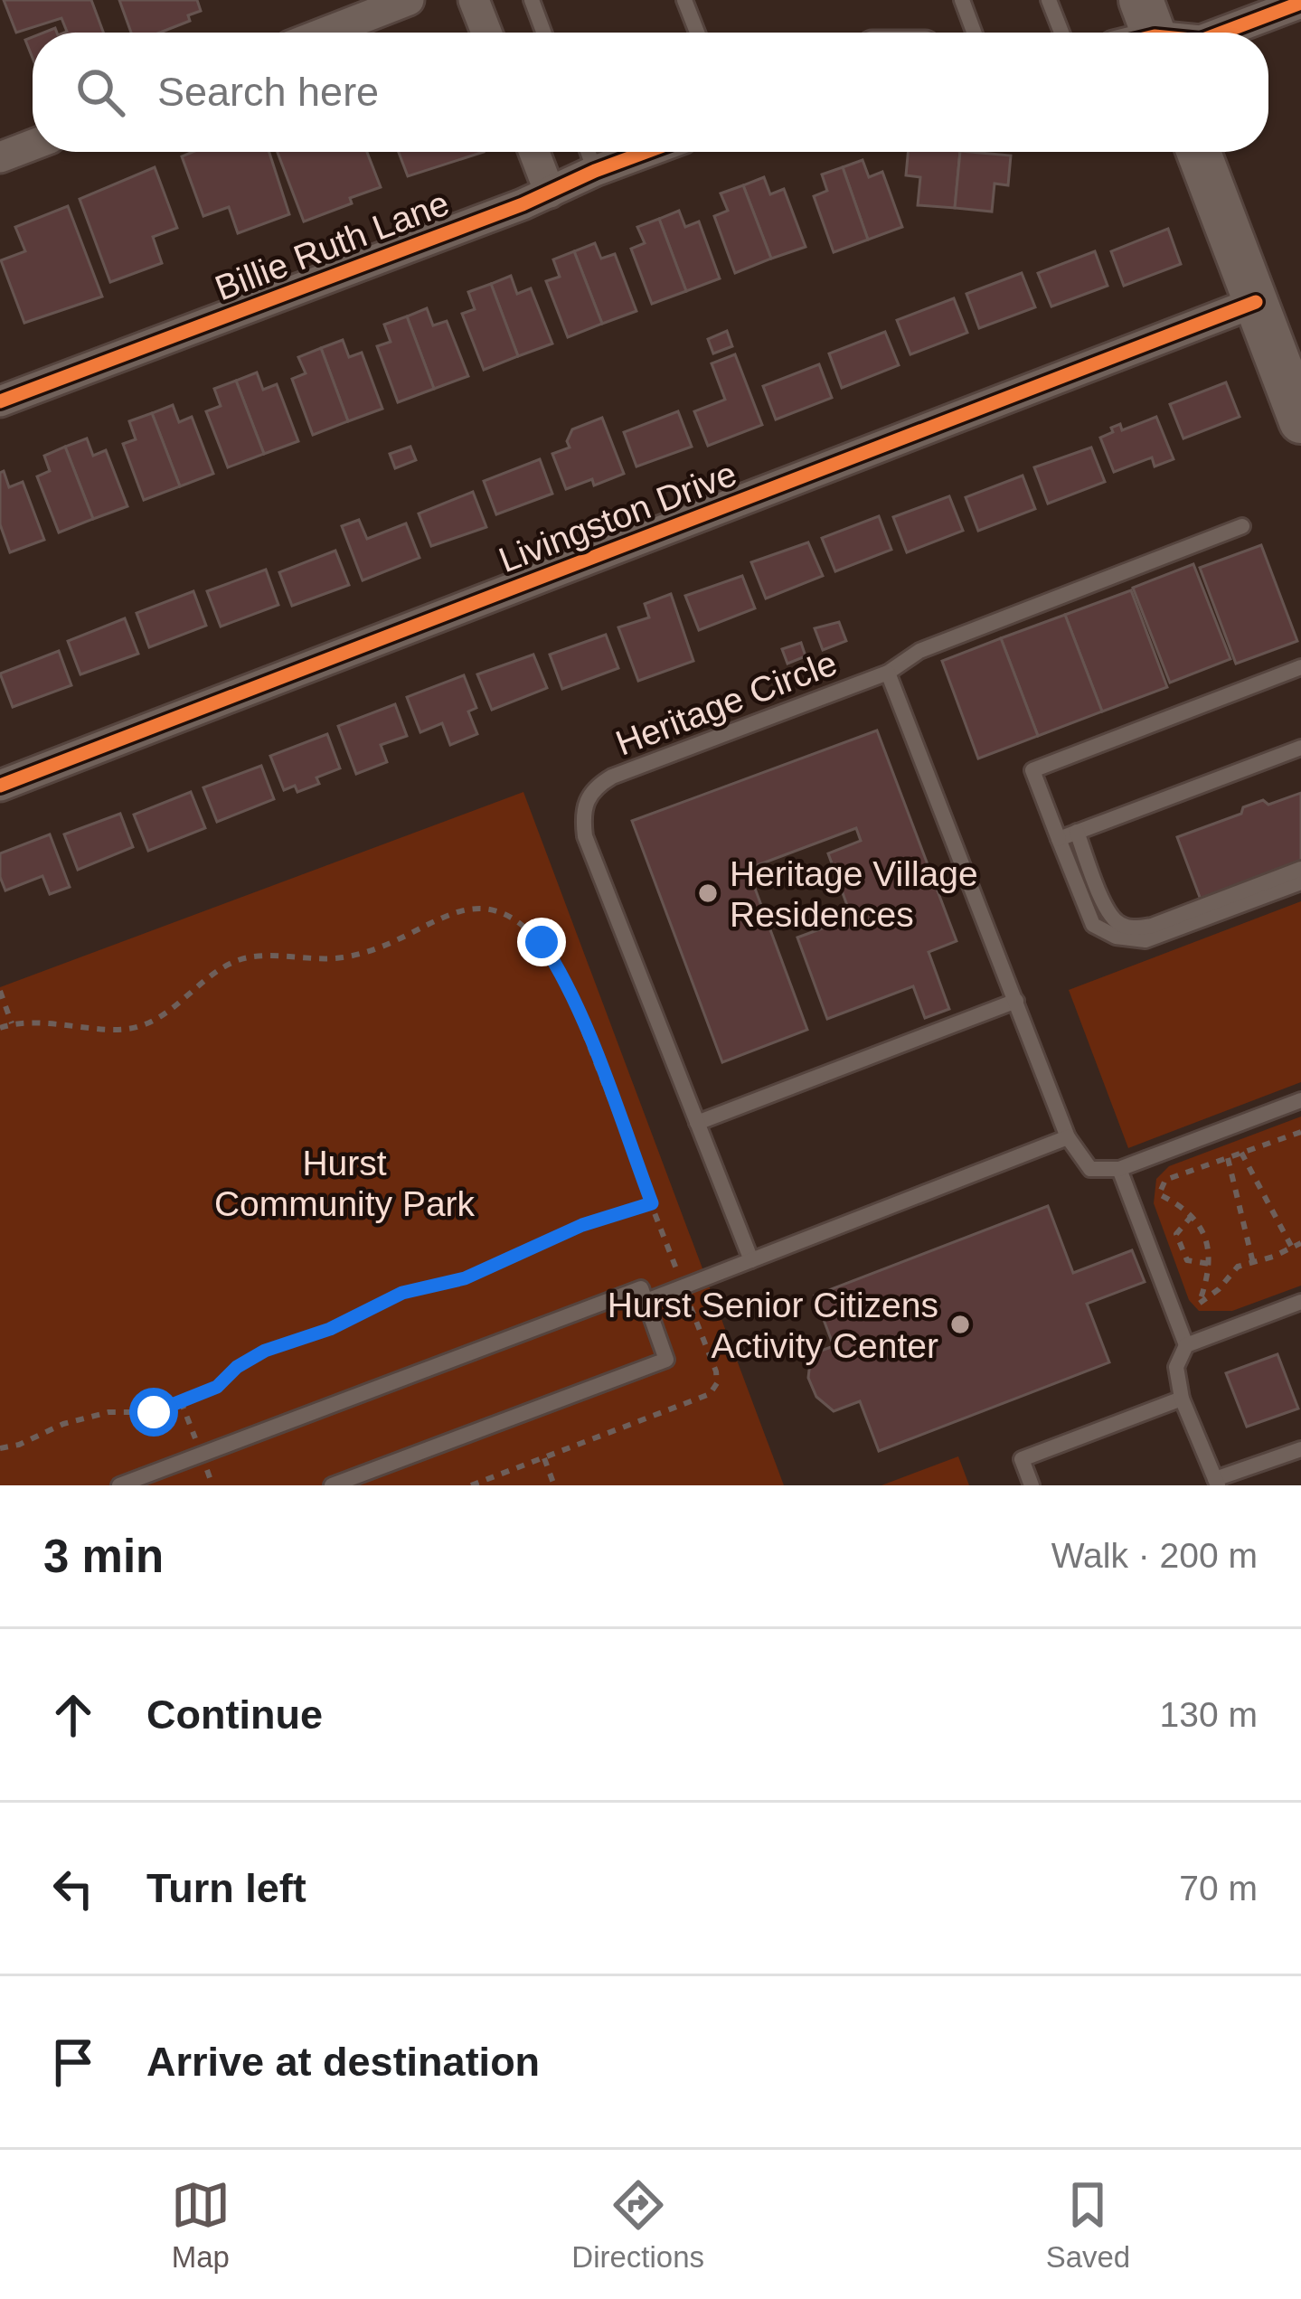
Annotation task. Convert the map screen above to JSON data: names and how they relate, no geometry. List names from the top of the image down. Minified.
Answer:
{"streets":{"street":["Billie Ruth Lane","Livingston Drive"],"lane":["Heritage Circle"]},"parks":["Hurst Community Park"],"places":["Heritage Village Residences","Hurst Senior Citizens Activity Center"],"page":{"search":"Search here","heading":["3 min","Walk · 200 m"],"list":[["Continue","130 m"],["Turn left","70 m"],"Arrive at destination"],"nav":["Map","Directions","Saved"]}}
